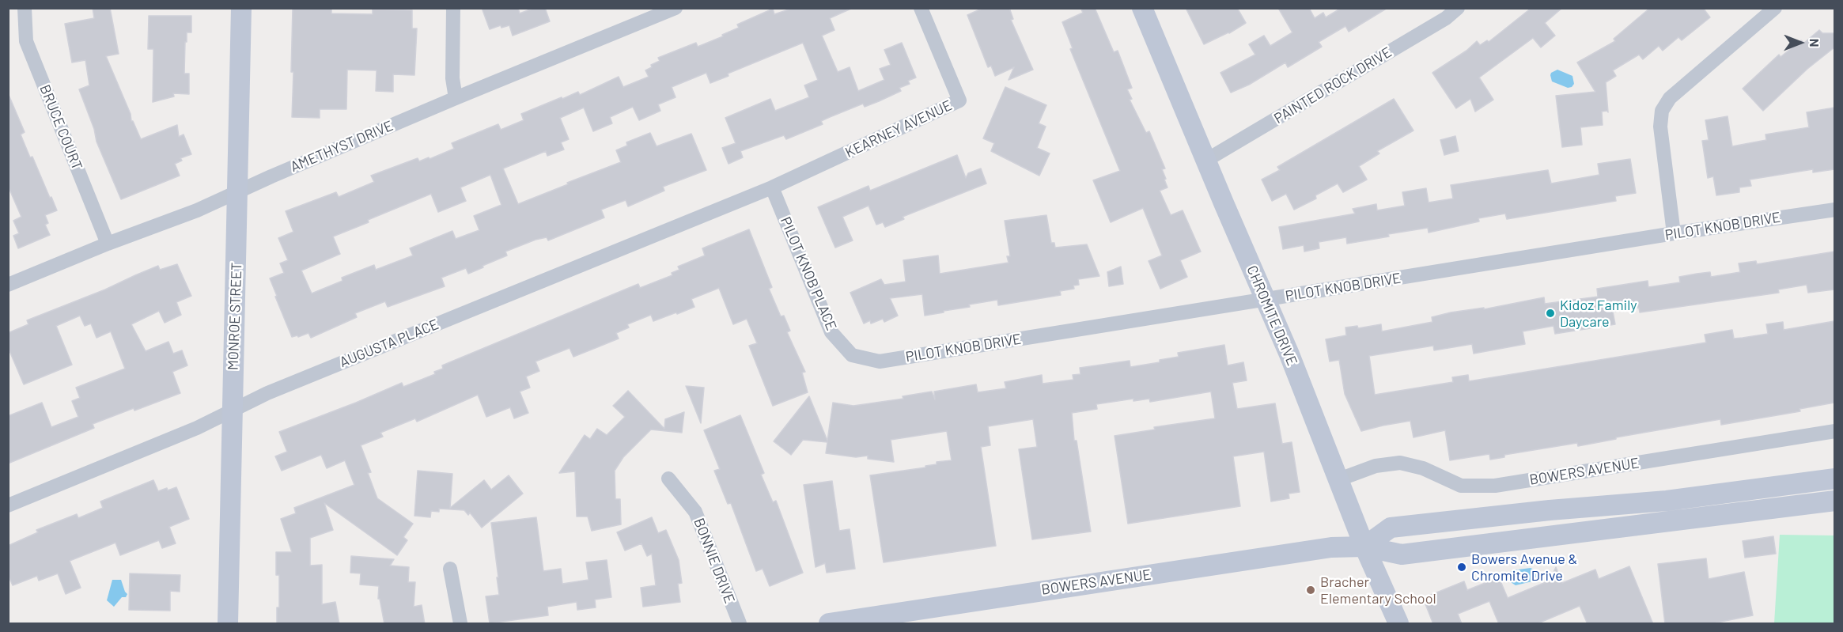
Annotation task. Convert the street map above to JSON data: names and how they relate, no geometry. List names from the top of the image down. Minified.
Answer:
{"streets":{"main road":["CHROMITE DRIVE","MONROE STREET","BOWERS AVENUE"],"street":["PAINTED ROCK DRIVE","BRUCE COURT","KEARNEY AVENUE","AMETHYST DRIVE","PILOT KNOB DRIVE","PILOT KNOB PLACE","AUGUSTA PLACE","BONNIE DRIVE"]},"crossings":[["PAINTED ROCK DRIVE","CHROMITE DRIVE"],["BRUCE COURT","AMETHYST DRIVE"],["KEARNEY AVENUE","PILOT KNOB PLACE"],["KEARNEY AVENUE","AUGUSTA PLACE"],["AMETHYST DRIVE","MONROE STREET"],["PILOT KNOB DRIVE","PILOT KNOB PLACE"],["PILOT KNOB DRIVE","CHROMITE DRIVE"],["PILOT KNOB PLACE","AUGUSTA PLACE"],["CHROMITE DRIVE","BOWERS AVENUE"],["MONROE STREET","AUGUSTA PLACE"]],"places":["Kidoz Family Daycare","Bowers Avenue & Chromite Drive","Bracher Elementary School"],"north":"right"}
